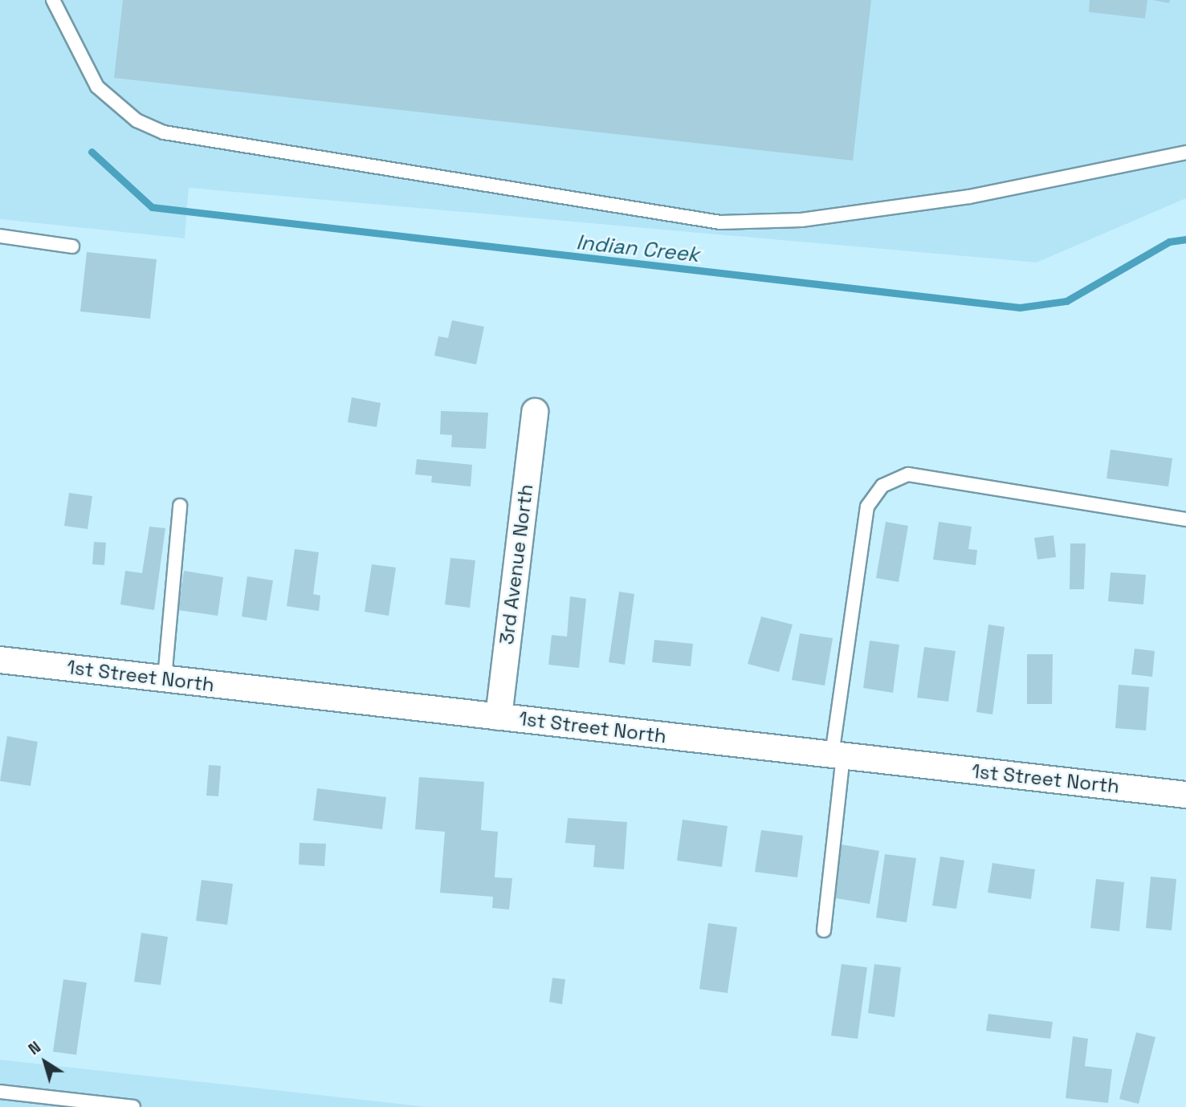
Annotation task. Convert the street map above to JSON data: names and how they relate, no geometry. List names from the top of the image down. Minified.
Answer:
{"streets":{"street":["3rd Avenue North","1st Street North"]},"crossings":[["3rd Avenue North","1st Street North"]],"water":["Indian Creek"],"north":"top left"}
